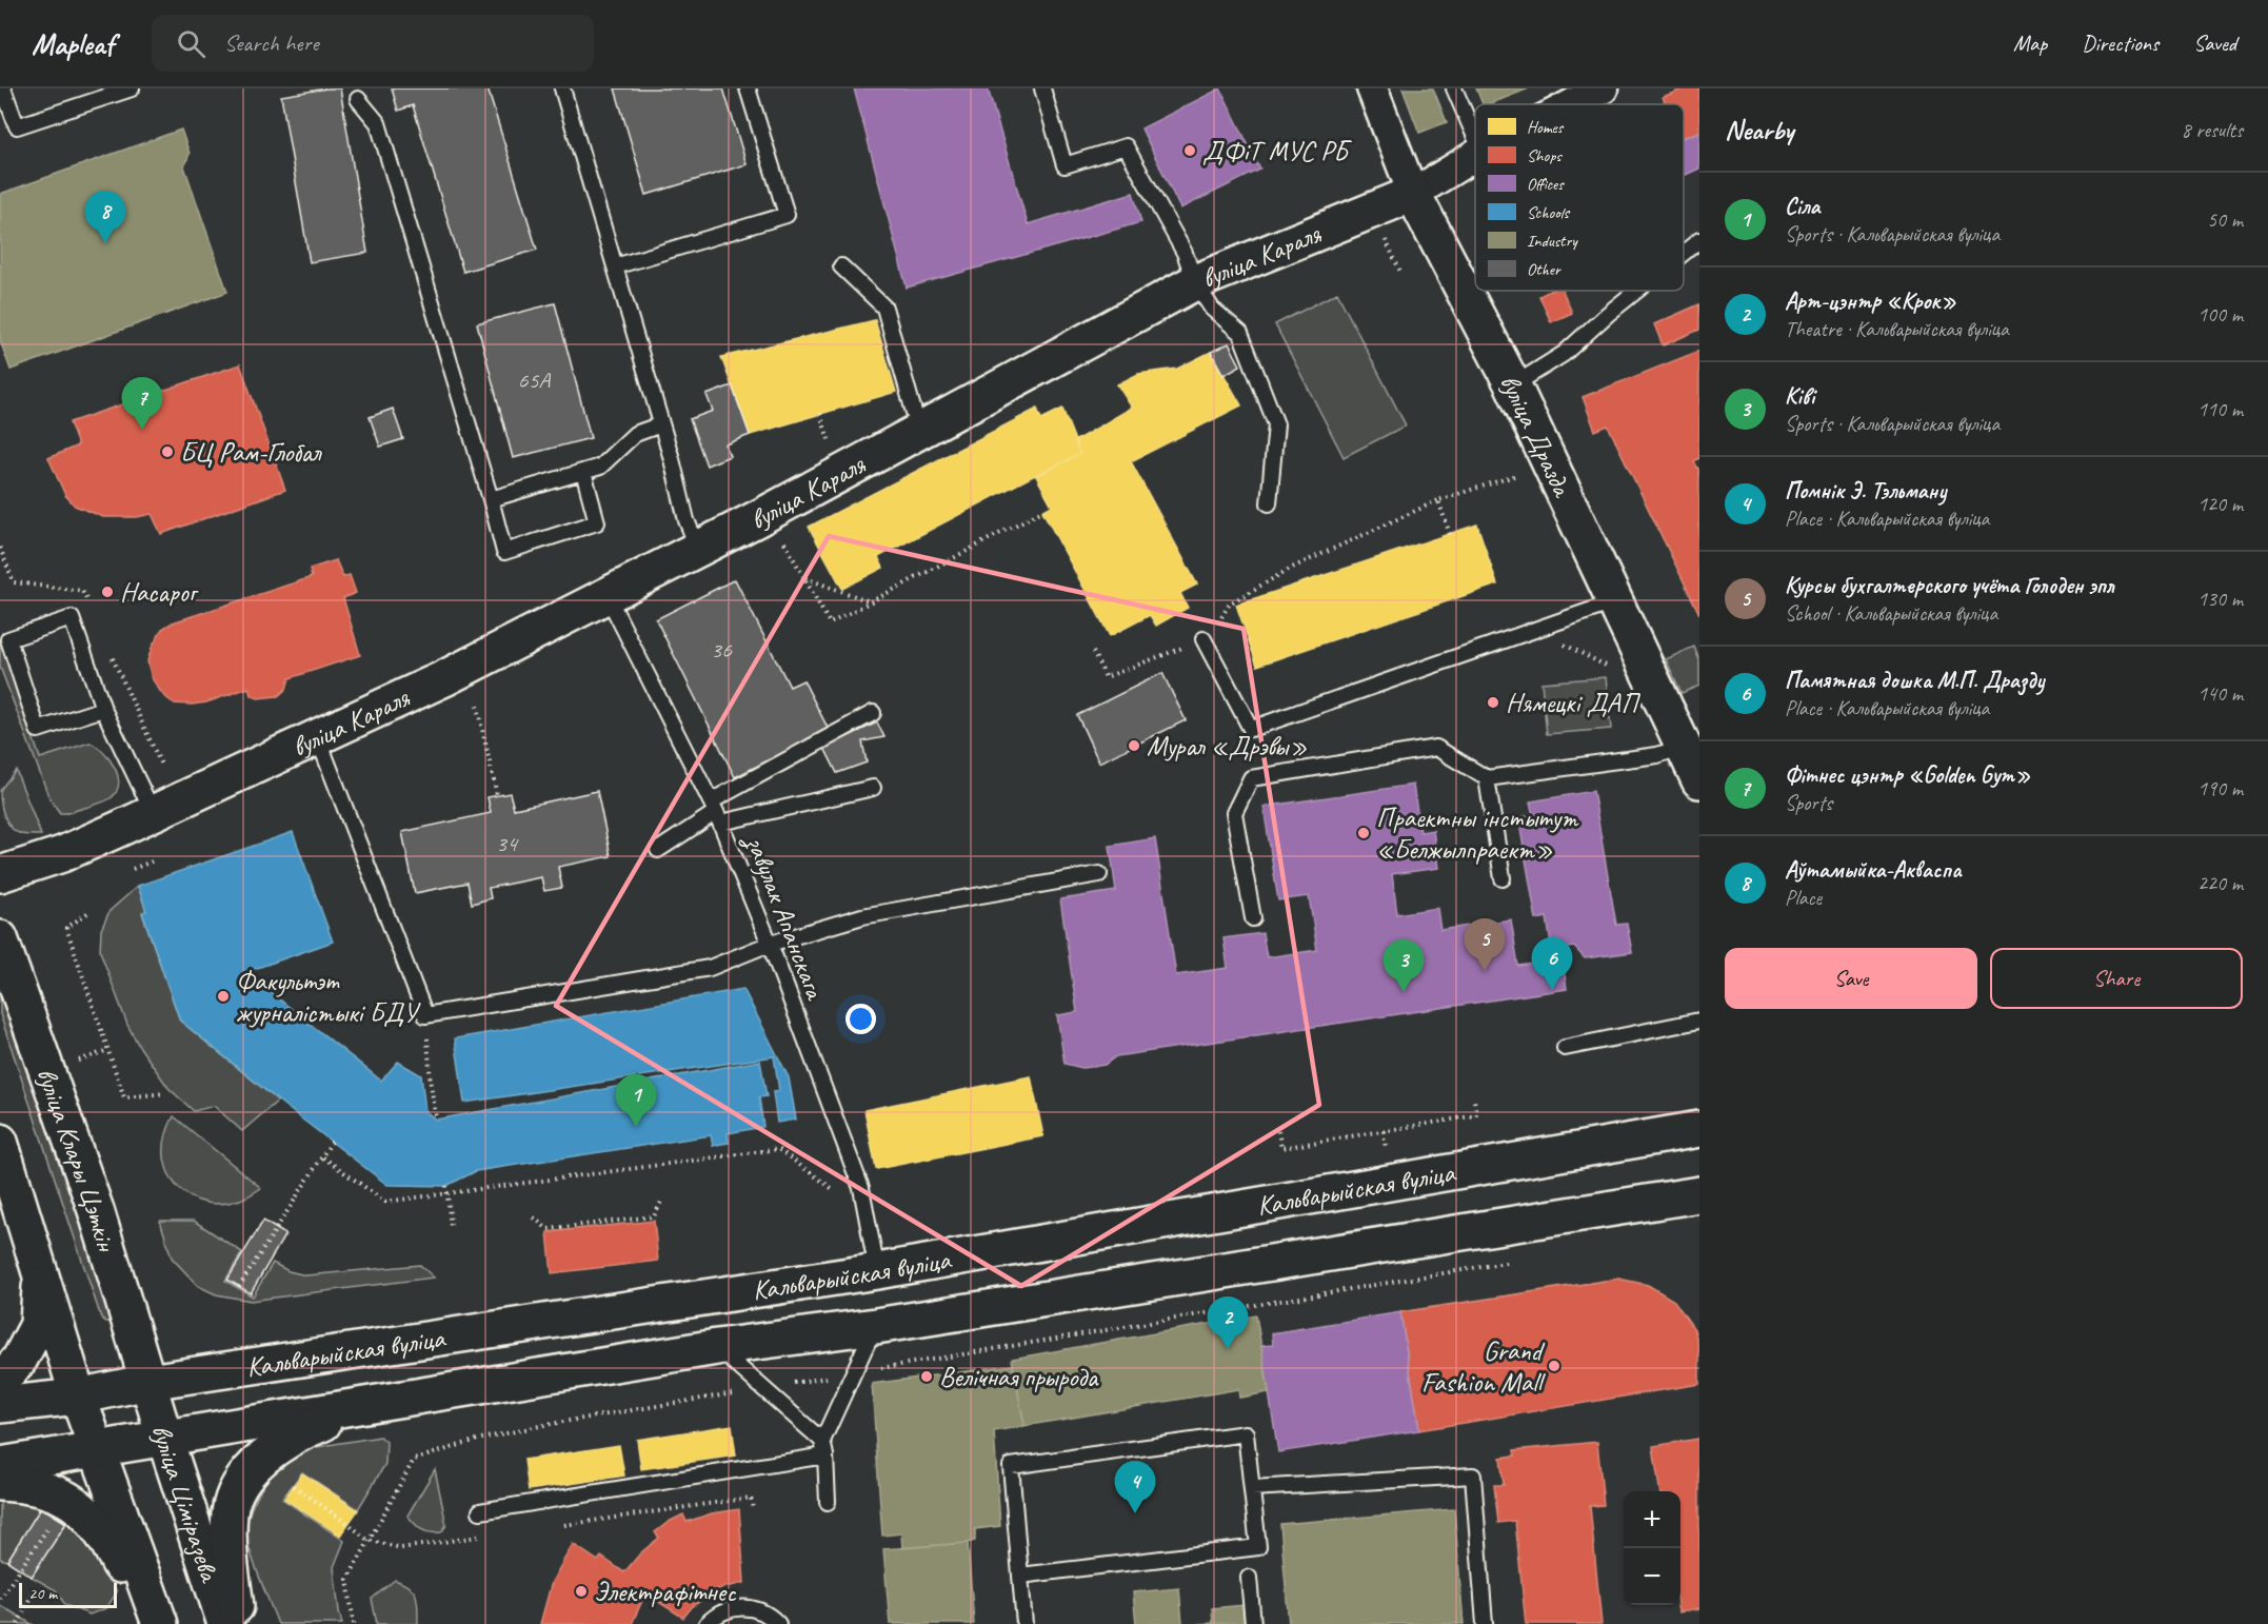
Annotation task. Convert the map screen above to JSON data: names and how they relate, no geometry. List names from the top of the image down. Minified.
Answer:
{"streets":{"main road":["вуліца Караля","вуліца Дразда","вуліца Клары Цэткін","Кальварыйская вуліца","вуліца Ціміразева"],"lane":["завулак Апанскага"]},"crossings":[["вуліца Караля","вуліца Дразда"],["вуліца Караля","завулак Апанскага"],["завулак Апанскага","Кальварыйская вуліца"],["вуліца Клары Цэткін","Кальварыйская вуліца"],["вуліца Клары Цэткін","вуліца Ціміразева"],["Кальварыйская вуліца","вуліца Ціміразева"]],"places":["ДФіТ МУС РБ","БЦ Рам-Глобал","Насарог","Нямецкі ДАП","Мурал «Дрэвы»","Праектны інстытут «Белжылпраект»","Факультэт журналістыкі БДУ","Grand Fashion Mall","Велічная прырода","Электрафітнес"],"house_numbers":["65А","36","34"],"legend":["Homes","Shops","Offices","Schools","Industry","Other"],"scale_bar":"20 m","page":{"header":"Mapleaf","search":"Search here","nav":["Map","Directions","Saved"],"heading":["Nearby","8 results"],"list":[{"mark":"1","name":"Сіла","note":"Sports · Кальварыйская вуліца","value":"50 m"},{"mark":"2","name":"Арт-цэнтр «Крок»","note":"Theatre · Кальварыйская вуліца","value":"100 m"},{"mark":"3","name":"Ківі","note":"Sports · Кальварыйская вуліца","value":"110 m"},{"mark":"4","name":"Помнік Э. Тэльману","note":"Place · Кальварыйская вуліца","value":"120 m"},{"mark":"5","name":"Курсы бухгалтерского учёта Голоден эпл","note":"School · Кальварыйская вуліца","value":"130 m"},{"mark":"6","name":"Памятная дошка М.П. Дразду","note":"Place · Кальварыйская вуліца","value":"140 m"},{"mark":"7","name":"Фітнес цэнтр «Golden Gym»","note":"Sports","value":"190 m"},{"mark":"8","name":"Аўтамыйка-Акваспа","note":"Place","value":"220 m"}],"pins":["8","7","5","6","3","1","2","4"],"buttons":["Save","Share"],"map_buttons":["+","−"],"scale":"20 m"}}
